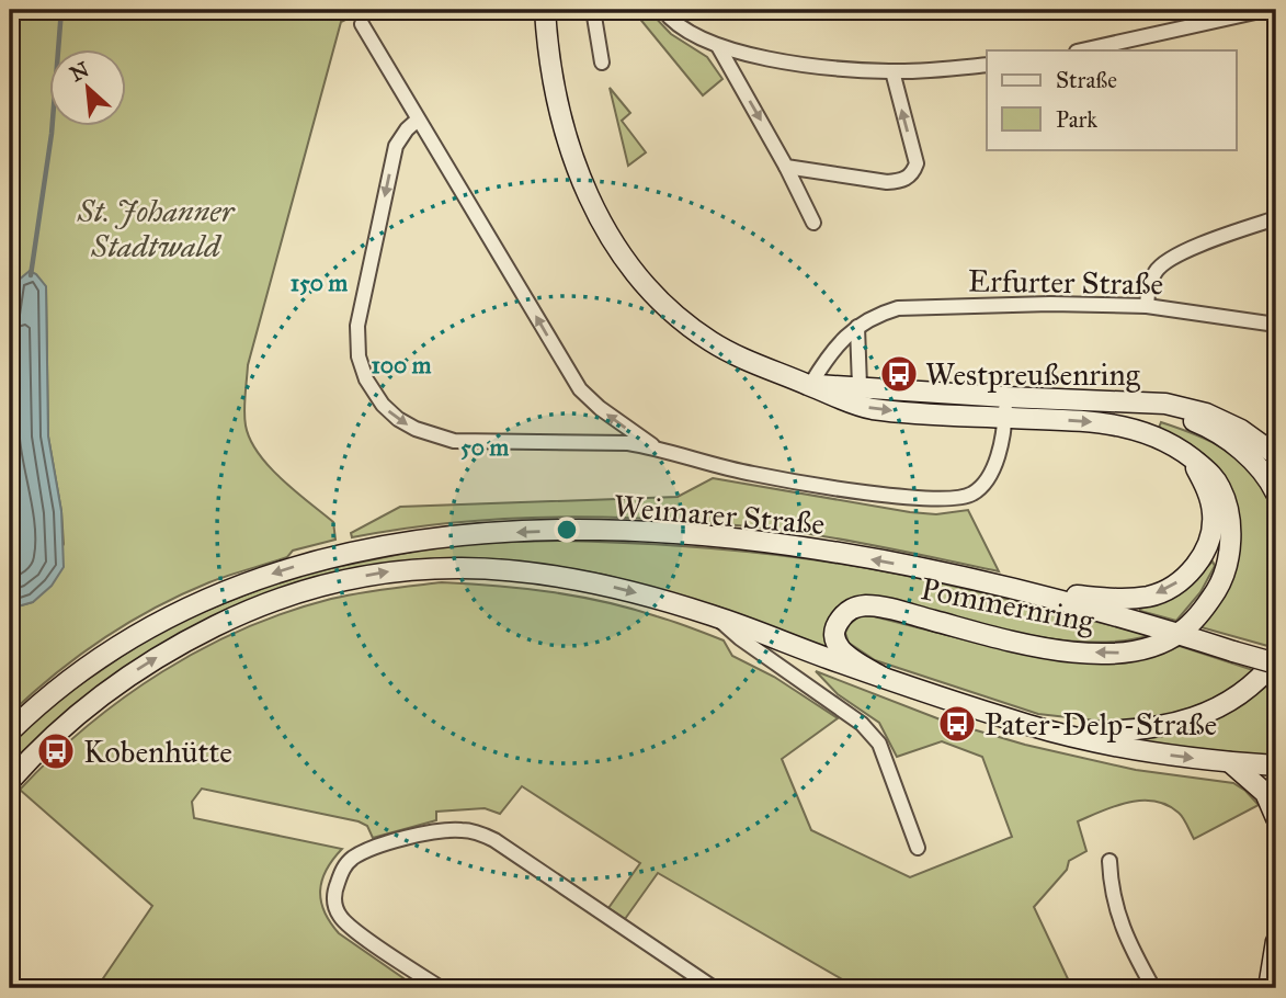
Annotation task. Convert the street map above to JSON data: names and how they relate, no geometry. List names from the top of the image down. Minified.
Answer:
{"streets":{"street":["Erfurter Straße","Weimarer Straße","Pommernring"]},"crossings":[["Erfurter Straße","Pommernring"],["Weimarer Straße","Pommernring"]],"parks":["St. Johanner Stadtwald"],"places":{"bus stop":["Westpreußenring","Pater-Delp-Straße","Kobenhütte"]},"legend":["Straße","Park"],"north":"top left","rings":["150 m","100 m","50 m"]}
